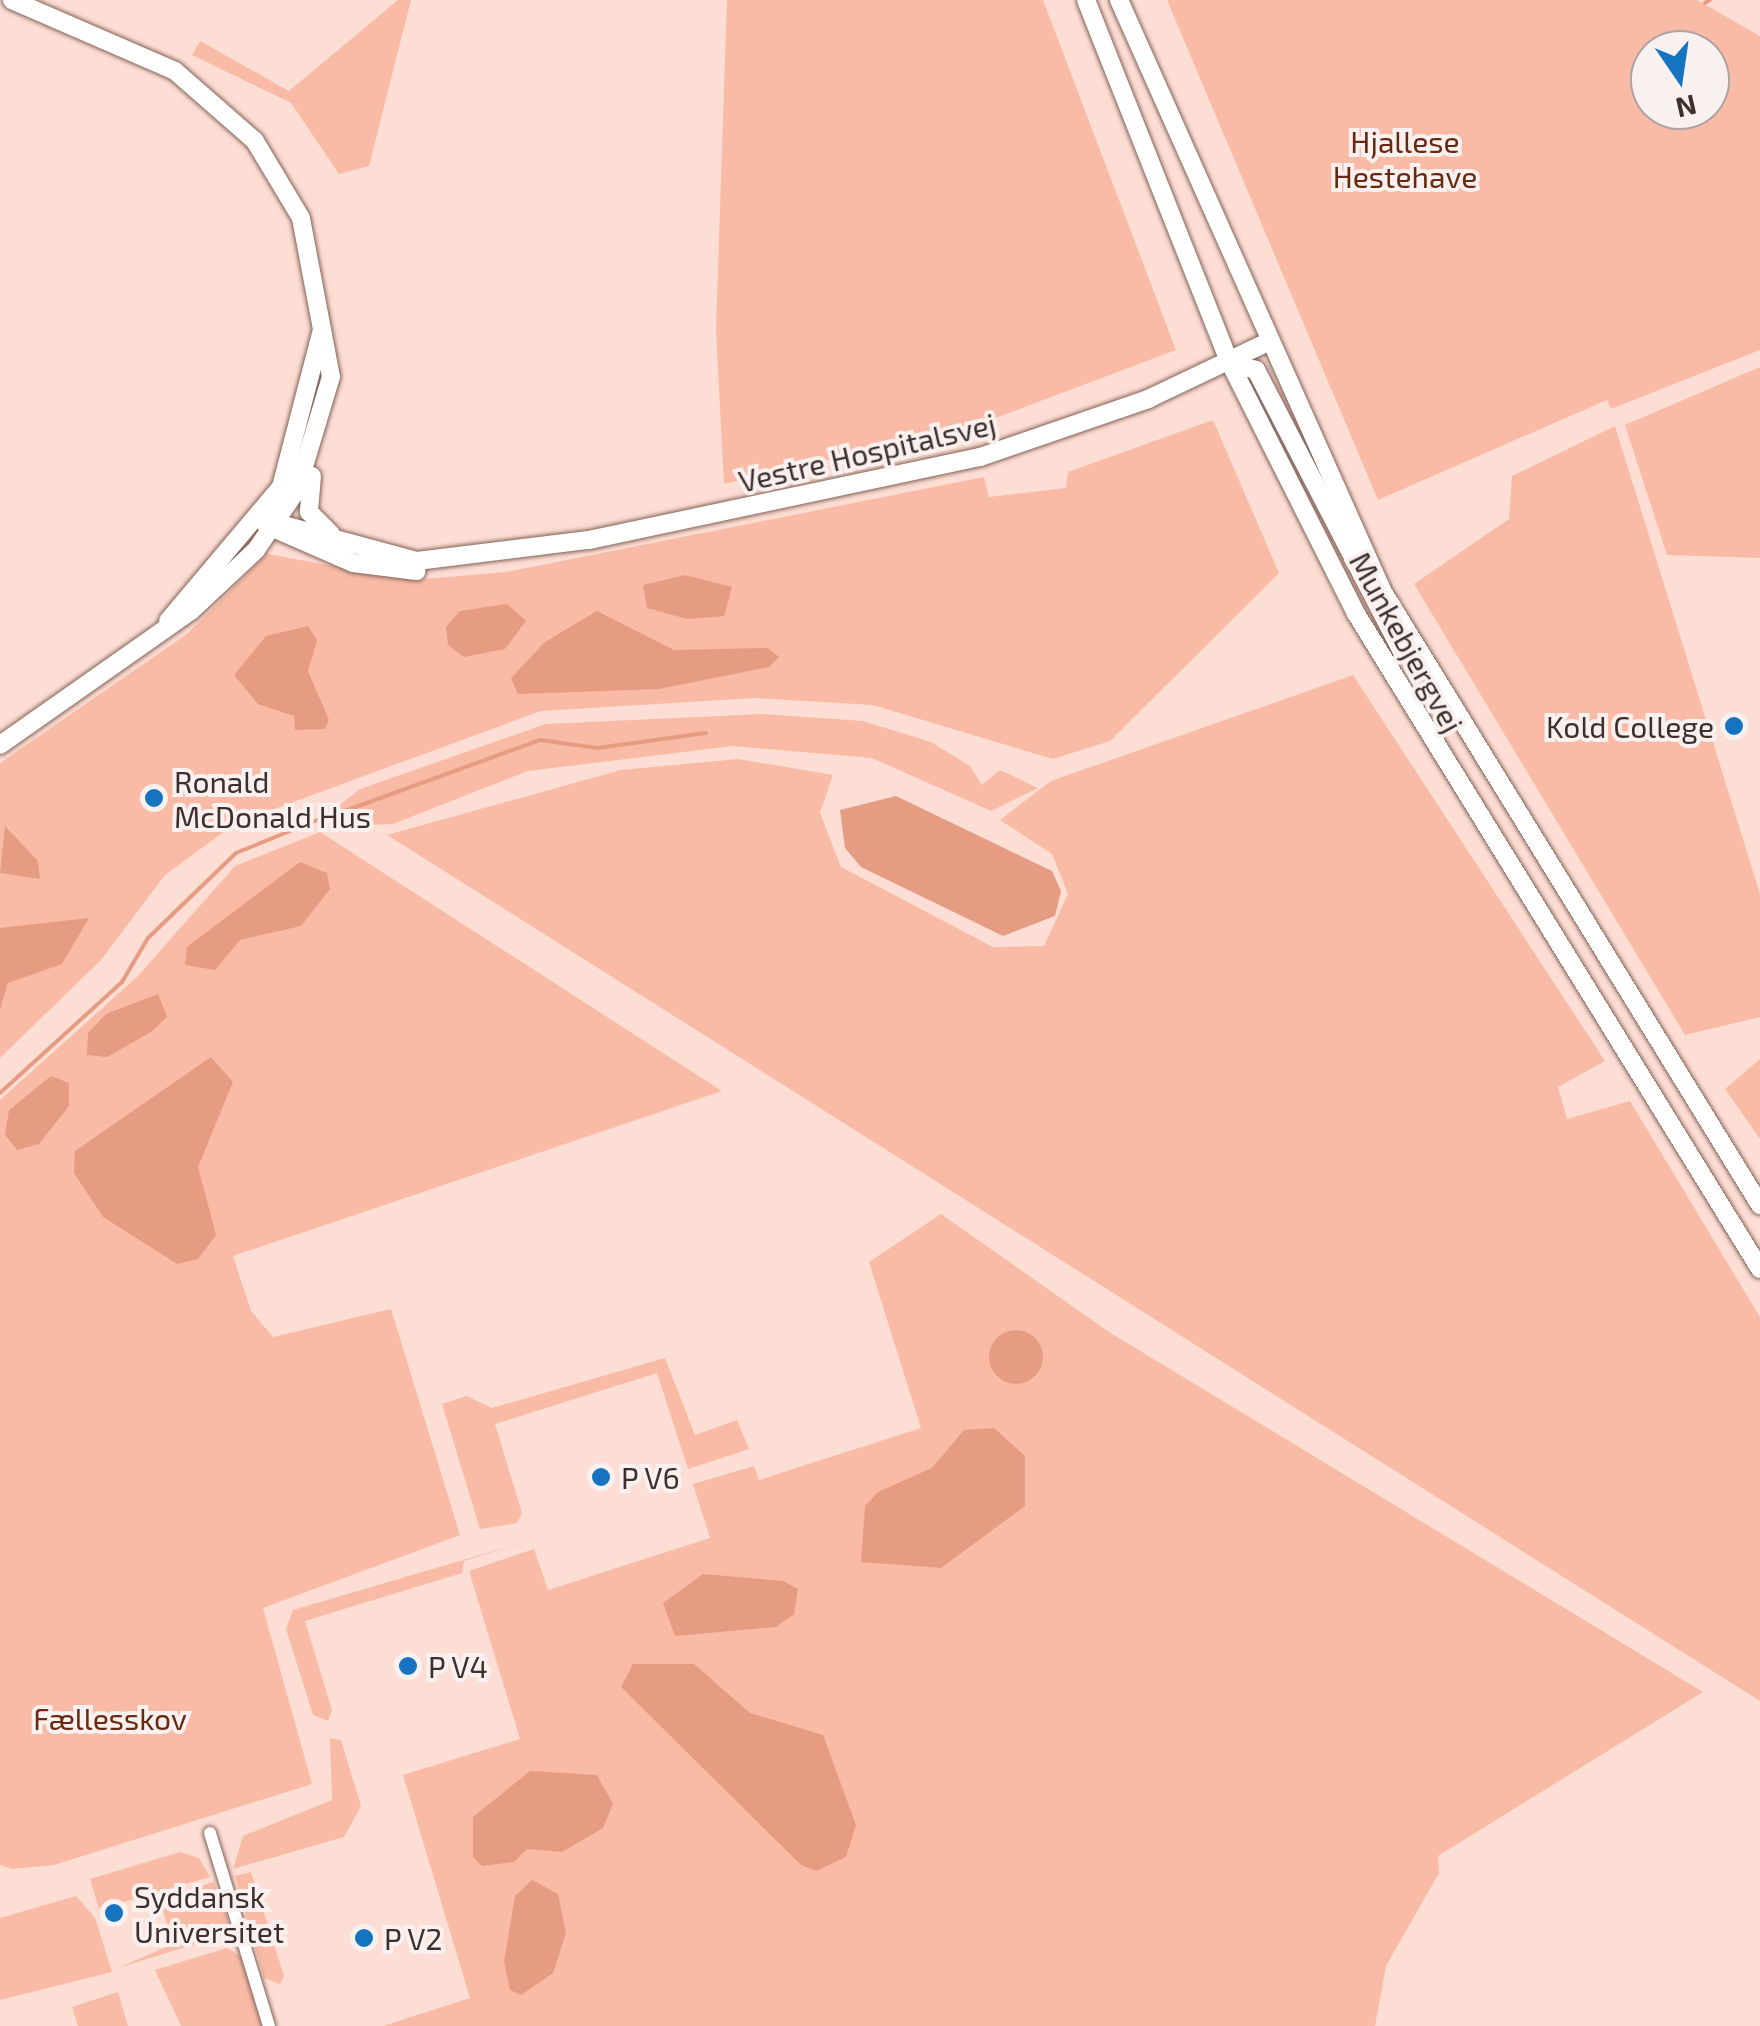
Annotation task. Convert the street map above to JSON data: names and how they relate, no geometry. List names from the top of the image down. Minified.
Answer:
{"streets":{"street":["Vestre Hospitalsvej","Munkebjergvej"]},"crossings":[["Vestre Hospitalsvej","Munkebjergvej"]],"parks":["Hjallese Hestehave","Fællesskov"],"places":["Kold College","Ronald McDonald Hus","P V6","P V4","Syddansk Universitet","P V2"],"north":"bottom"}
